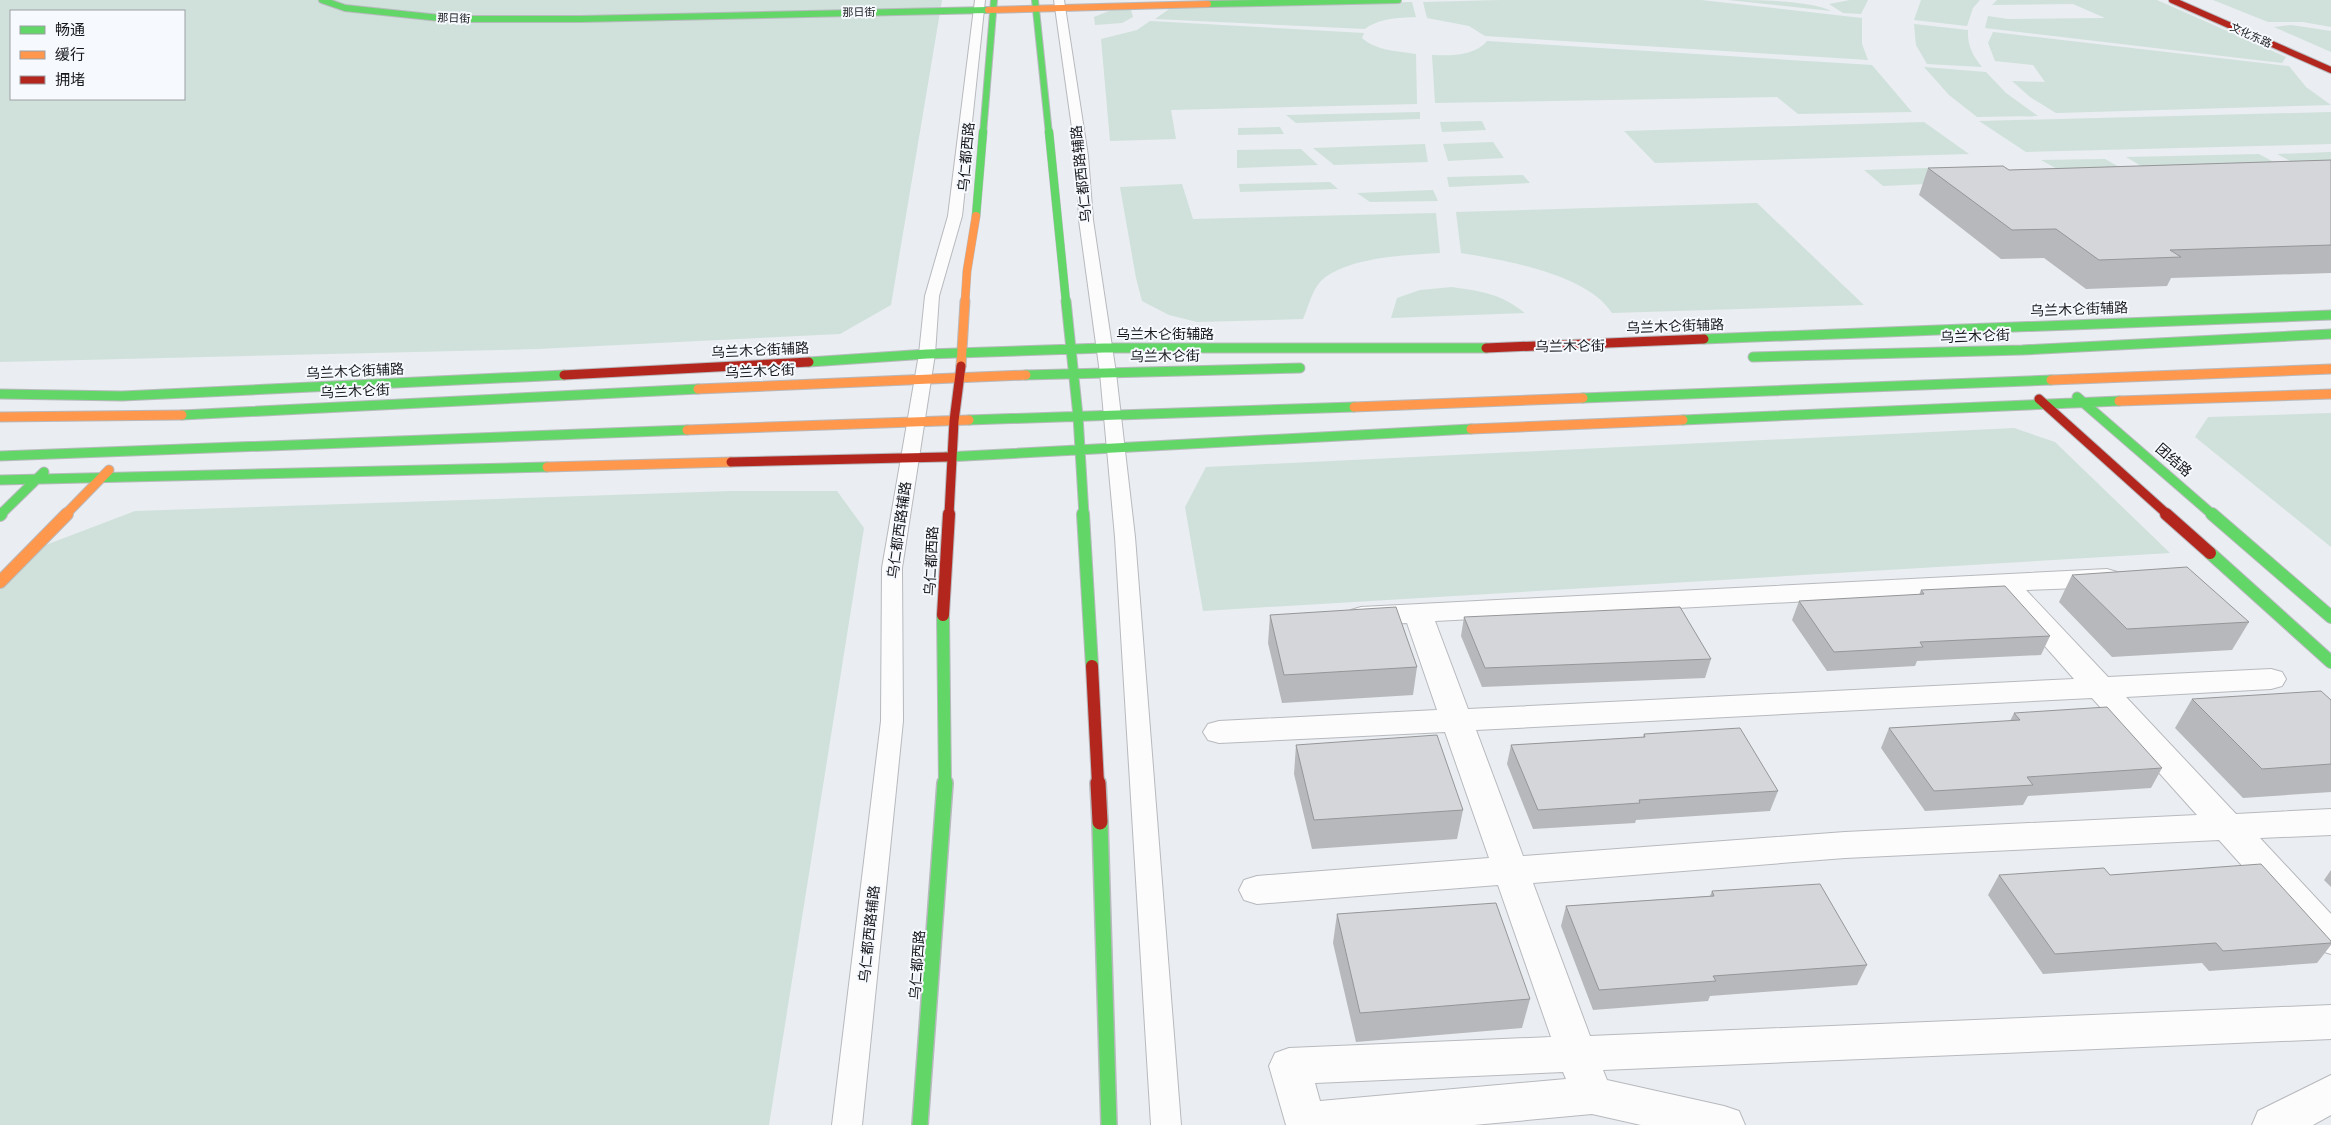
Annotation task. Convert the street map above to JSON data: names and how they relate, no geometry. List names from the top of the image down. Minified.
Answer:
{"streets":{"street":["那日街","文化东路","乌仁都西路","乌兰木仑街辅路","乌兰木仑街","团结路"],"lane":["乌仁都西路辅路"]},"crossings":[["那日街","乌仁都西路"],["那日街","乌仁都西路辅路"],["乌仁都西路","乌仁都西路辅路"],["乌仁都西路","乌兰木仑街辅路"],["乌仁都西路","乌兰木仑街"],["乌仁都西路辅路","乌兰木仑街辅路"],["乌仁都西路辅路","乌兰木仑街"],["乌兰木仑街辅路","团结路"],["乌兰木仑街","团结路"]],"legend":["畅通","缓行","拥堵"]}
